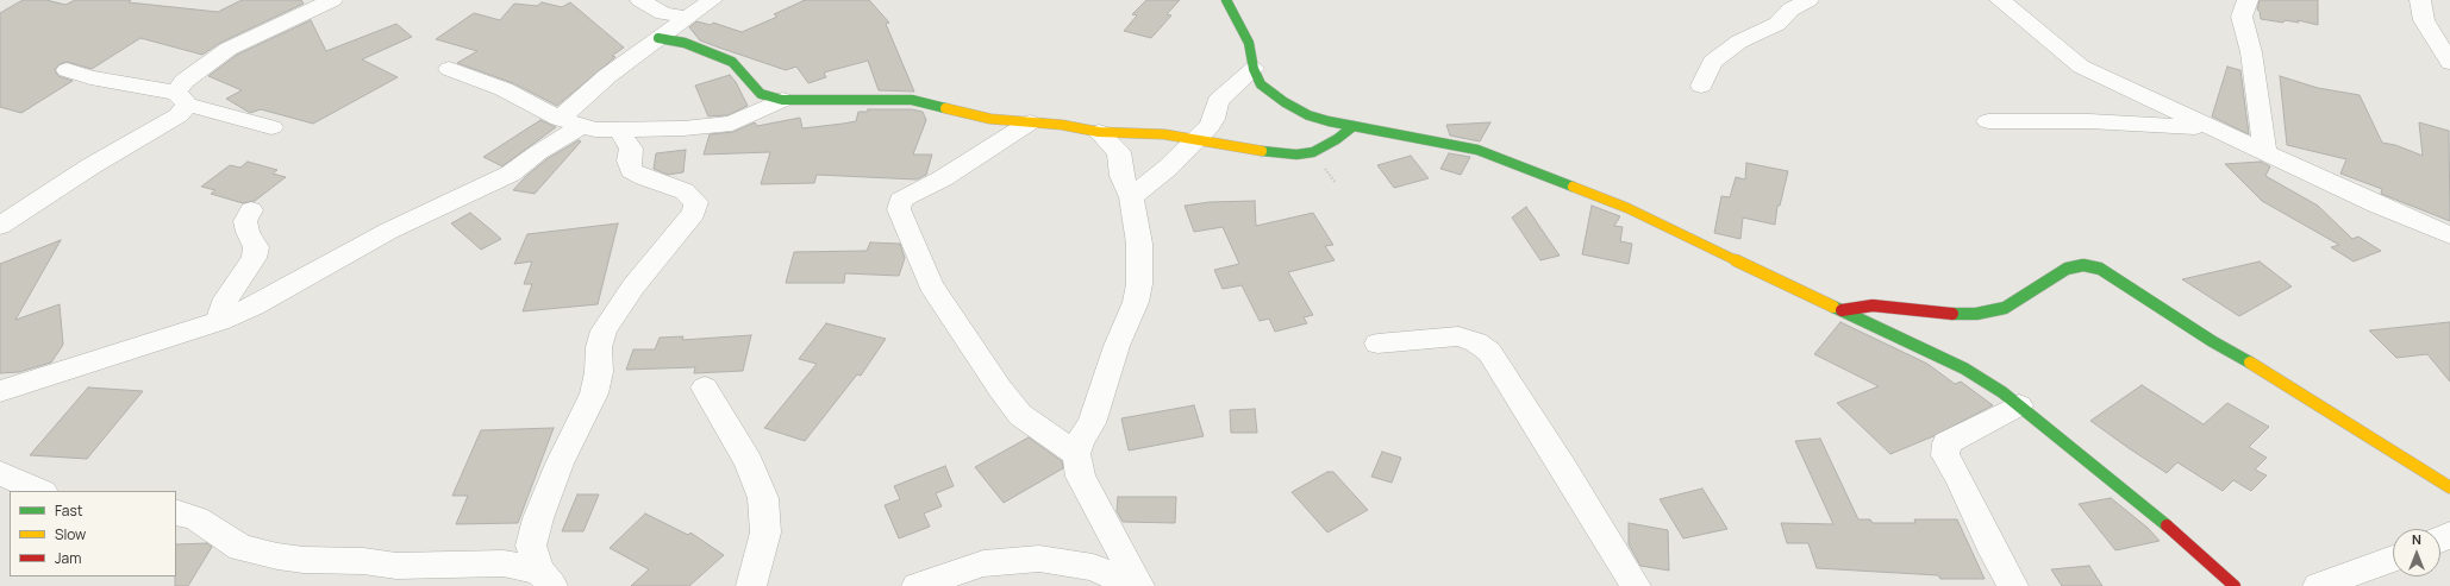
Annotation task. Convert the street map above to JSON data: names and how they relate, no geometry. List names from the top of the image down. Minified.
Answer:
{"legend":["Fast","Slow","Jam"],"north":"top"}
